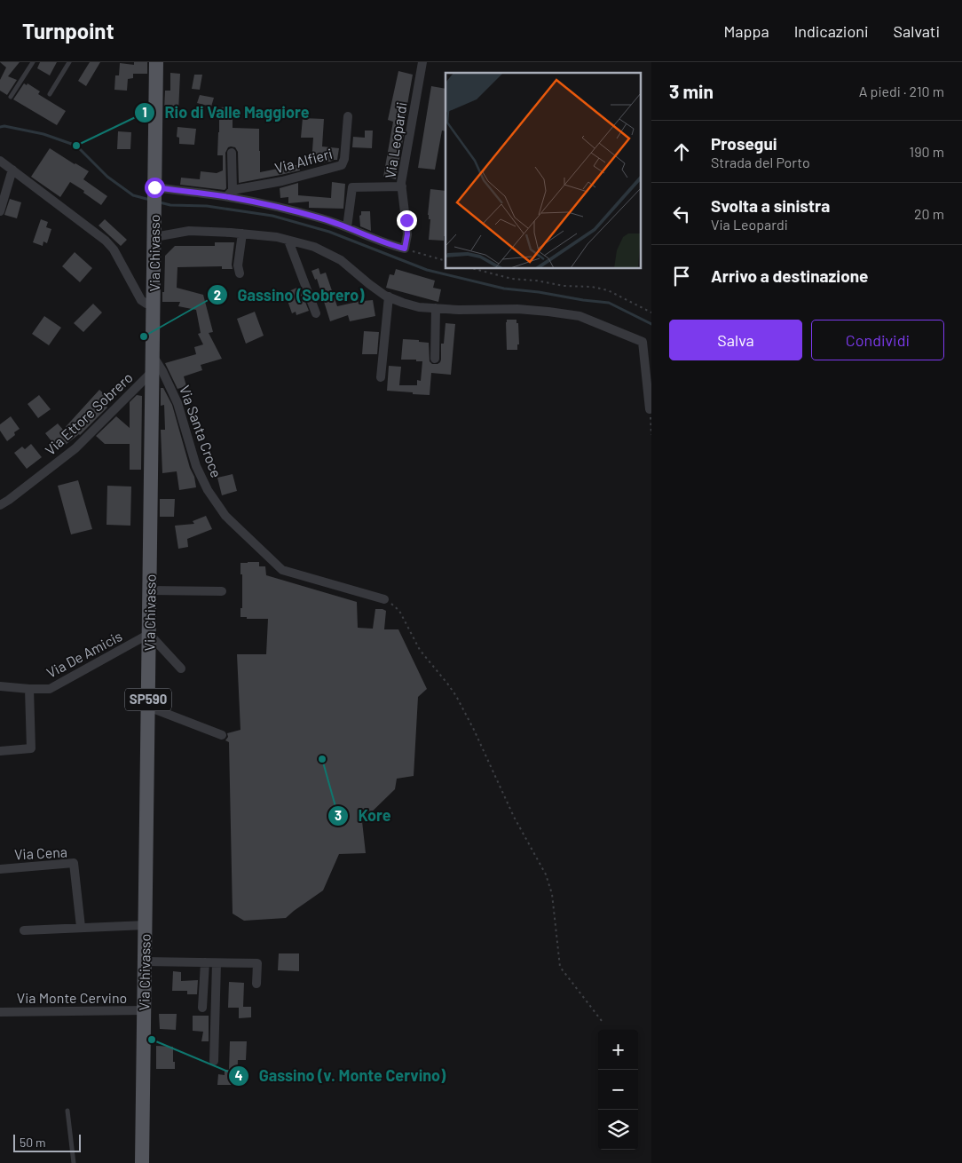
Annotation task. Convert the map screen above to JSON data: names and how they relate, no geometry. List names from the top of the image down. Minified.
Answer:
{"streets":{"main road":["Via Chivasso","SP590"],"street":["Via Leopardi","Via Alfieri","Via Ettore Sobrero","Via Santa Croce","Via De Amicis","Via Cena","Via Monte Cervino"]},"crossings":[["Via Chivasso","Via Ettore Sobrero"],["Via Chivasso","Via Santa Croce"],["Via Chivasso","Via De Amicis"],["Via Chivasso","Via Monte Cervino"]],"places":["Rio di Valle Maggiore","Gassino (Sobrero)","Kore","Gassino (v. Monte Cervino)"],"scale_bar":"50 m","page":{"header":"Turnpoint","nav":["Mappa","Indicazioni","Salvati"],"heading":["3 min","A piedi · 210 m"],"list":[["Prosegui","Strada del Porto","190 m"],["Svolta a sinistra","Via Leopardi","20 m"],"Arrivo a destinazione"],"buttons":["Salva","Condividi"],"map_buttons":["+","−"],"scale":"50 m"}}
